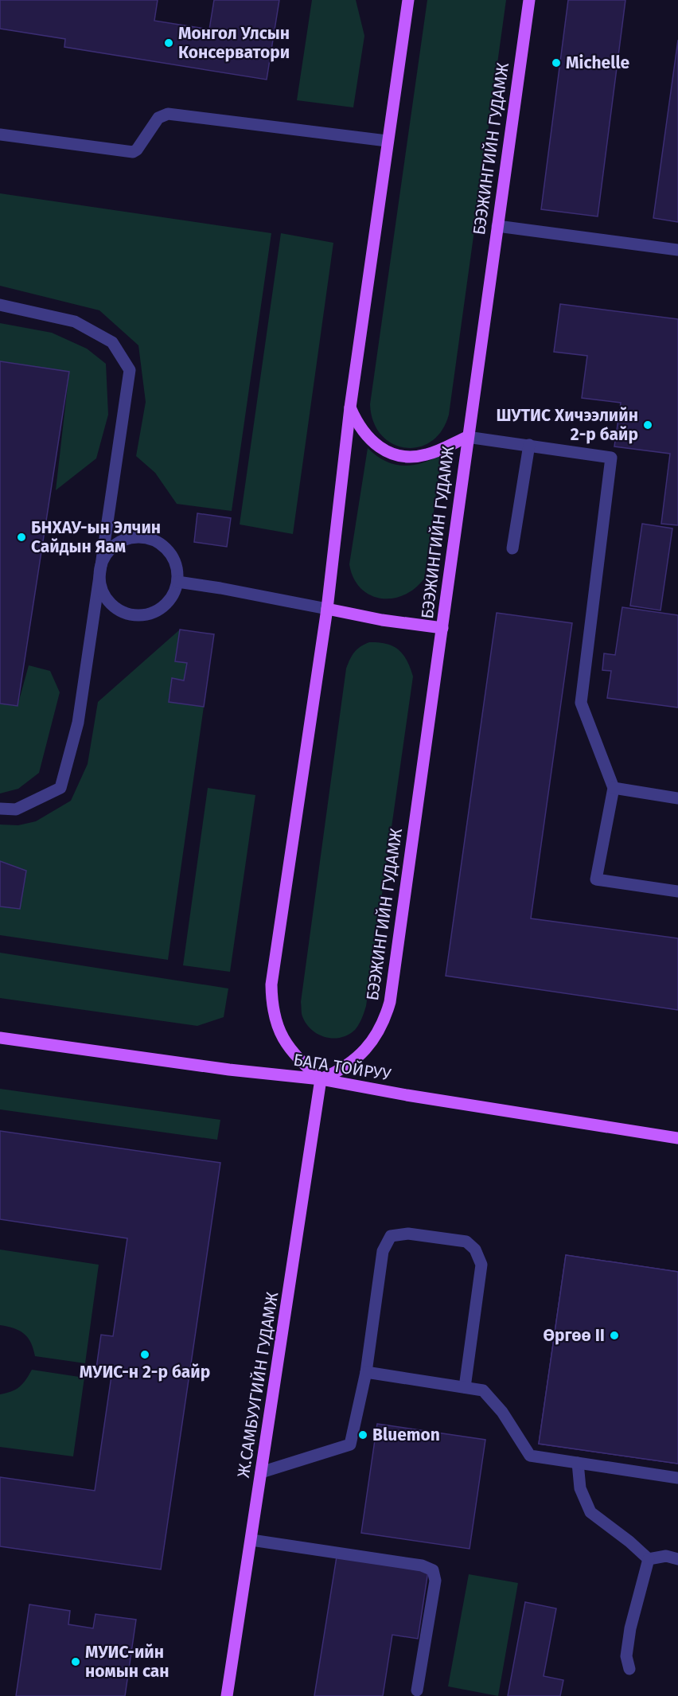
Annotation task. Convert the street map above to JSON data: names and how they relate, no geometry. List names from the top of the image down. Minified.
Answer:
{"streets":{"main road":["БЭЭЖИНГИЙН ГУДАМЖ","БАГА ТОЙРУУ","Ж.САМБУУГИЙН ГУДАМЖ"]},"crossings":[["БЭЭЖИНГИЙН ГУДАМЖ","БАГА ТОЙРУУ"],["БЭЭЖИНГИЙН ГУДАМЖ","Ж.САМБУУГИЙН ГУДАМЖ"],["БАГА ТОЙРУУ","Ж.САМБУУГИЙН ГУДАМЖ"]],"places":["Монгол Улсын Консерватори","Michelle","ШУТИС Хичээлийн 2-р байр","БНХАУ-ын Элчин Сайдын Яам","Өргөө II","МУИС-н 2-р байр","Bluemon","МУИС-ийн номын сан"]}
